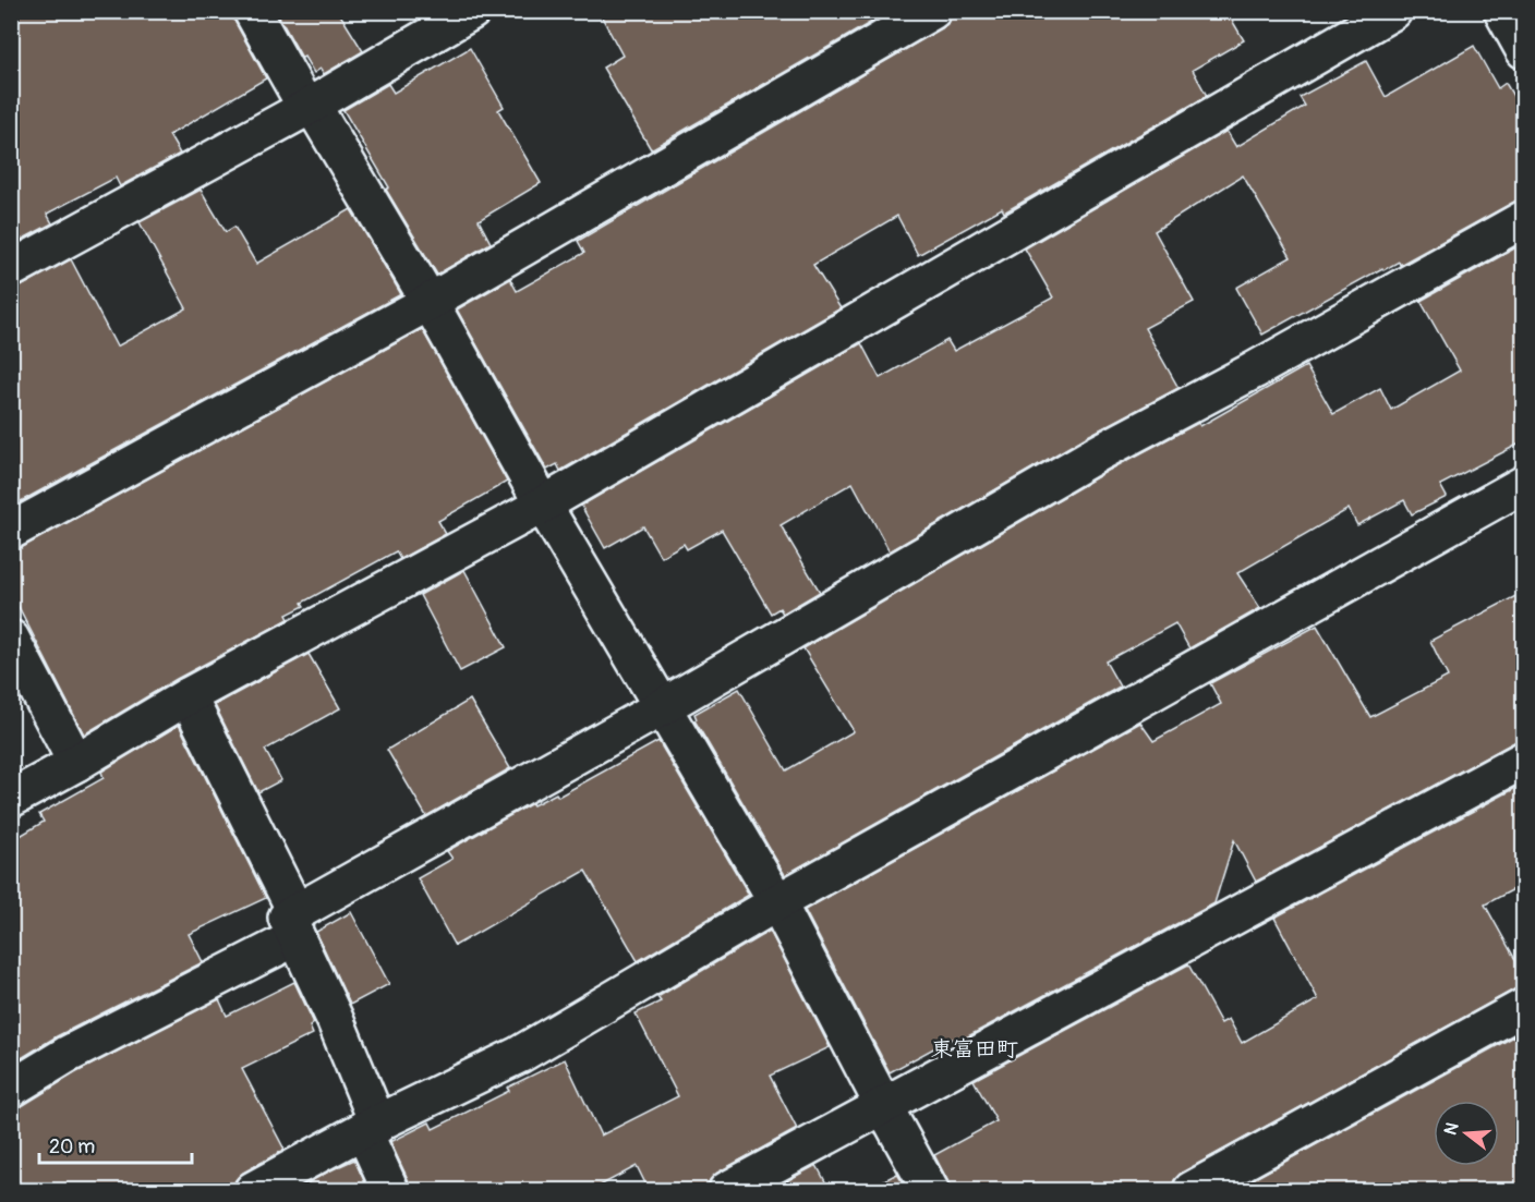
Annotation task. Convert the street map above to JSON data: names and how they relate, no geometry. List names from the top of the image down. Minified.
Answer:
{"districts":["東富田町"],"scale_bar":"20 m","north":"left"}
